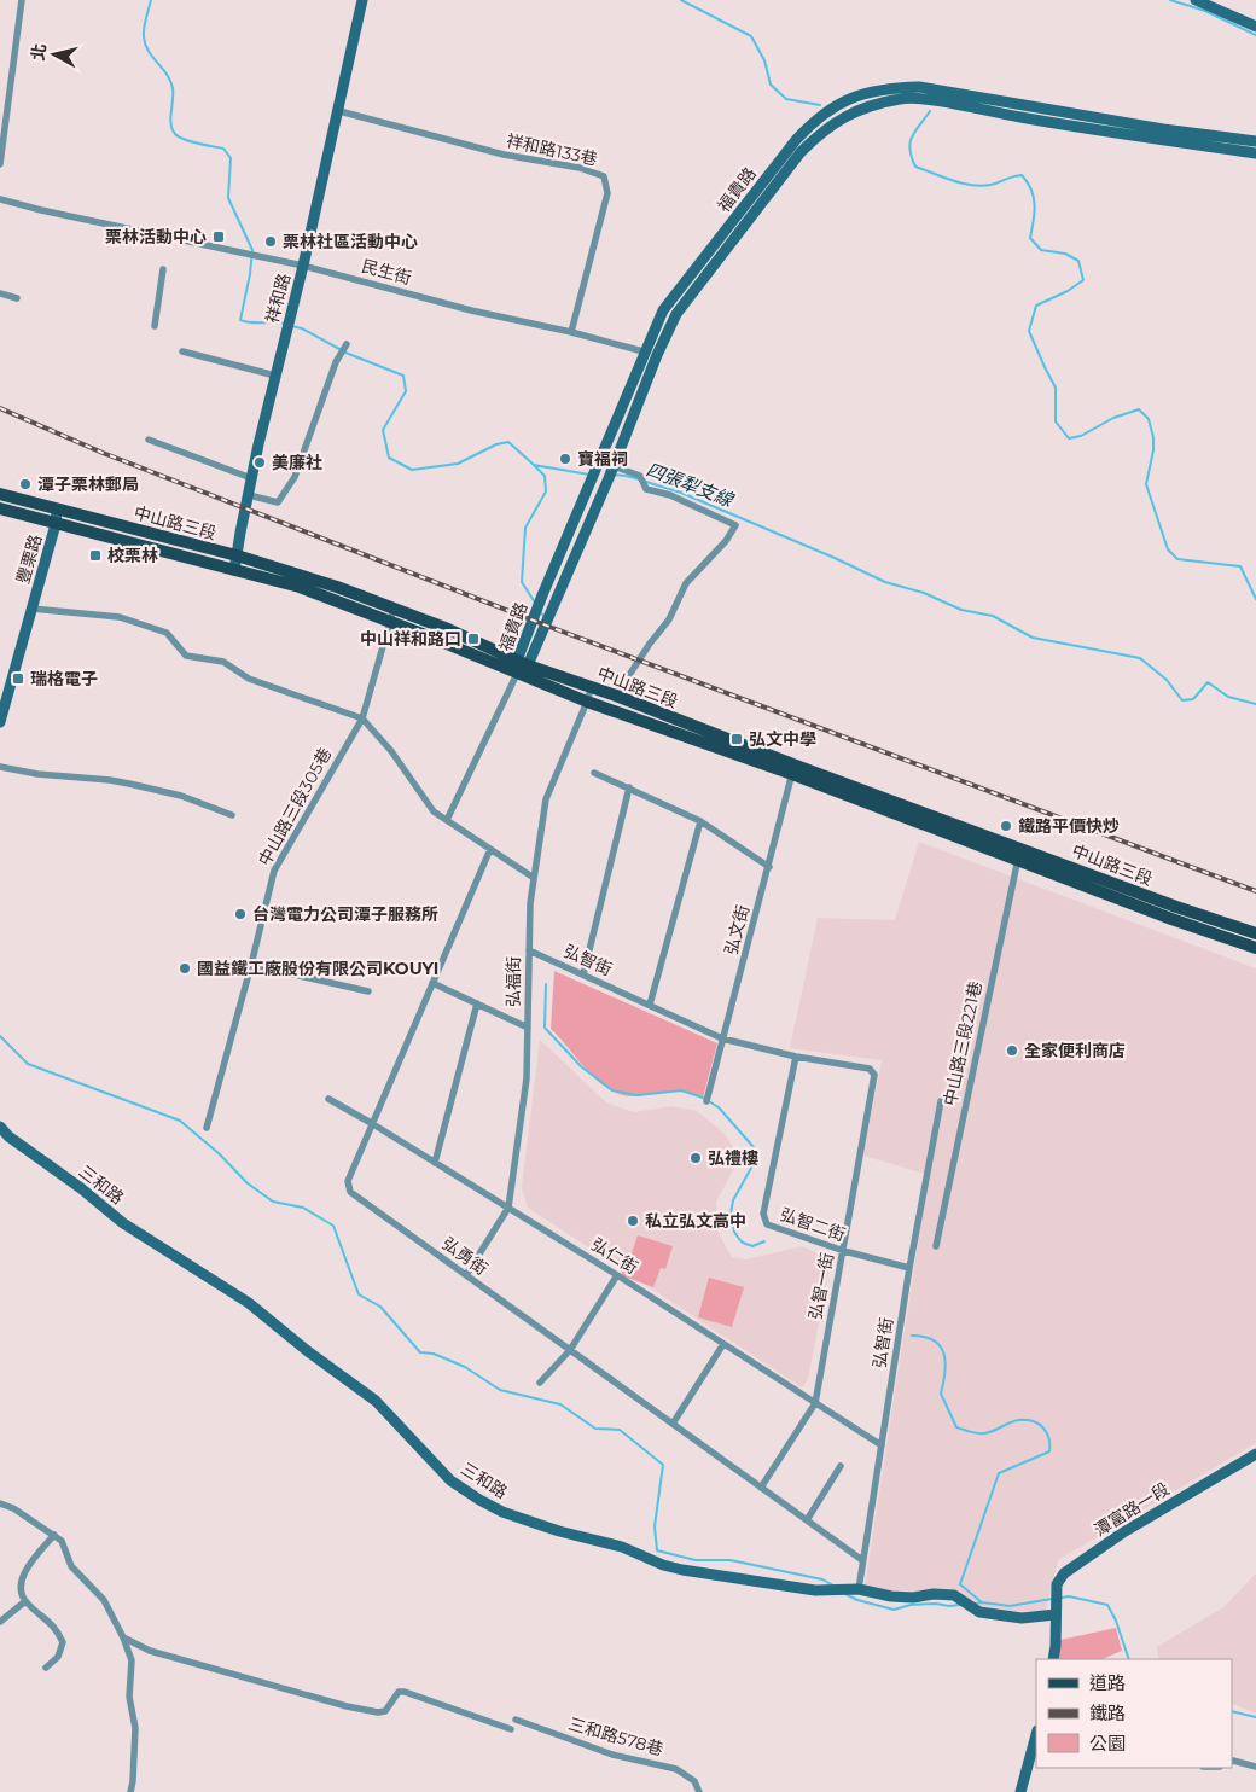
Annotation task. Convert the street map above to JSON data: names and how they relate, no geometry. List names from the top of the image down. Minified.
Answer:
{"streets":{"main road":["中山路三段"],"street":["祥和路133巷","福貴路","民生街","祥和路","豐栗路","中山路三段305巷","弘文街","弘智街","弘福街","中山路三段221巷","三和路","弘智二街","弘勇街","弘仁街","弘智一街","潭富路一段","三和路578巷"]},"crossings":[["祥和路133巷","民生街"],["祥和路133巷","祥和路"],["福貴路","民生街"],["福貴路","中山路三段"],["民生街","祥和路"],["祥和路","中山路三段"],["中山路三段","豐栗路"],["中山路三段","中山路三段305巷"],["中山路三段","弘文街"],["中山路三段","弘福街"],["中山路三段","中山路三段221巷"],["弘文街","弘智街"],["弘智街","弘福街"],["弘智街","三和路"],["弘智街","弘智二街"],["弘智街","弘勇街"],["弘智街","弘仁街"],["弘智街","弘智一街"],["弘福街","弘勇街"],["弘福街","弘仁街"],["三和路","潭富路一段"],["弘智二街","弘智一街"],["弘勇街","弘仁街"],["弘勇街","弘智一街"],["弘仁街","弘智一街"]],"water":["四張犁支線"],"places":{"transit":["栗林活動中心","校栗林","中山祥和路口","瑞格電子","弘文中學"],"other":["栗林社區活動中心","寶福祠","美廉社","潭子栗林郵局","鐵路平價快炒","台灣電力公司潭子服務所","國益鐵工廠股份有限公司KOUYI","全家便利商店","弘禮樓","私立弘文高中"]},"legend":["道路","鐵路","公園"],"north":"left"}
